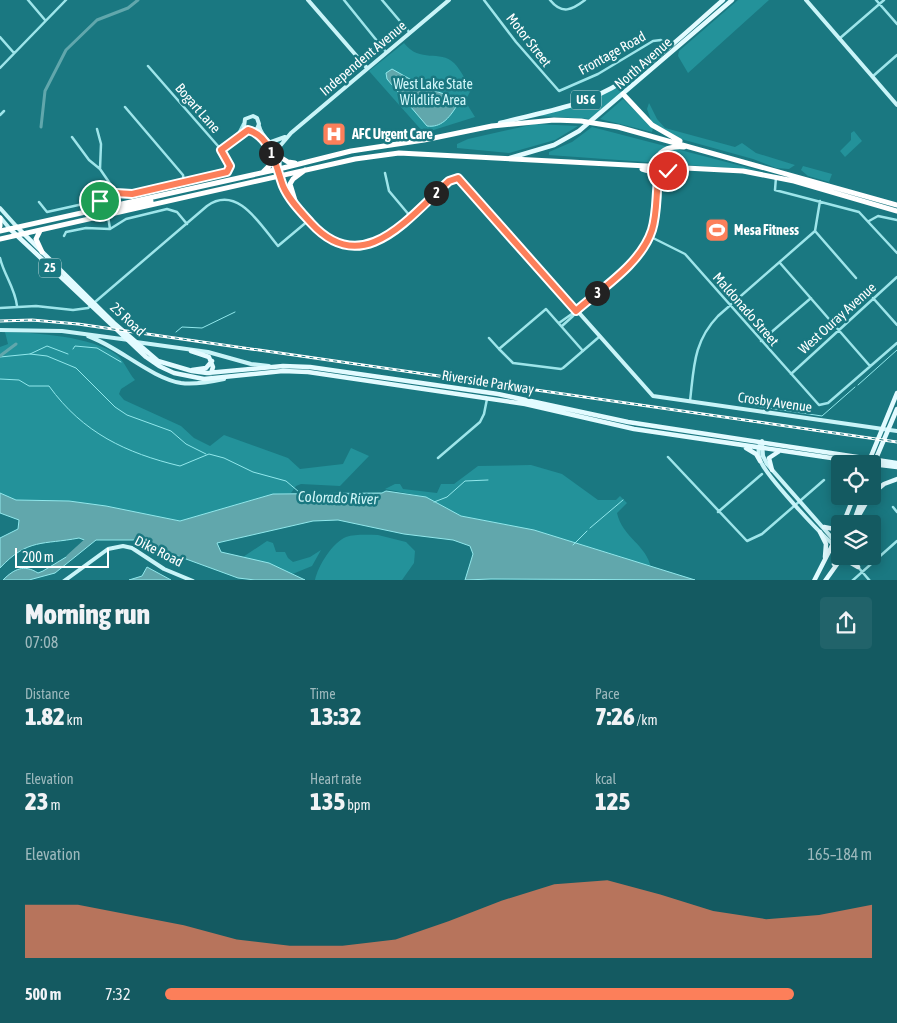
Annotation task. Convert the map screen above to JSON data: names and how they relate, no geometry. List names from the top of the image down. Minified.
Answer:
{"streets":{"main road":["North Avenue","US 6","25","25 Road","Riverside Parkway"],"street":["Motor Street","Frontage Road","Independent Avenue","Bogart Lane","Maldonado Street","West Ouray Avenue","Crosby Avenue","Dike Road"]},"crossings":[["Motor Street","Frontage Road"],["Frontage Road","North Avenue"],["Maldonado Street","West Ouray Avenue"],["25 Road","Riverside Parkway"]],"water":["Colorado River"],"parks":["West Lake State Wildlife Area"],"places":{"hospital":["AFC Urgent Care"],"sports":["Mesa Fitness"]},"scale_bar":"200 m","page":{"pins":["1","2","3"],"scale":"200 m","heading":["Morning run","07:08"],"stats":[["Distance","1.82 km"],["Time","13:32"],["Pace","7:26 /km"],["Elevation","23 m"],["Heart rate","135 bpm"],["kcal","125"]],"chart":["Elevation","165–184 m"],"list":[{"name":"500 m","note":"7:32"}]}}
